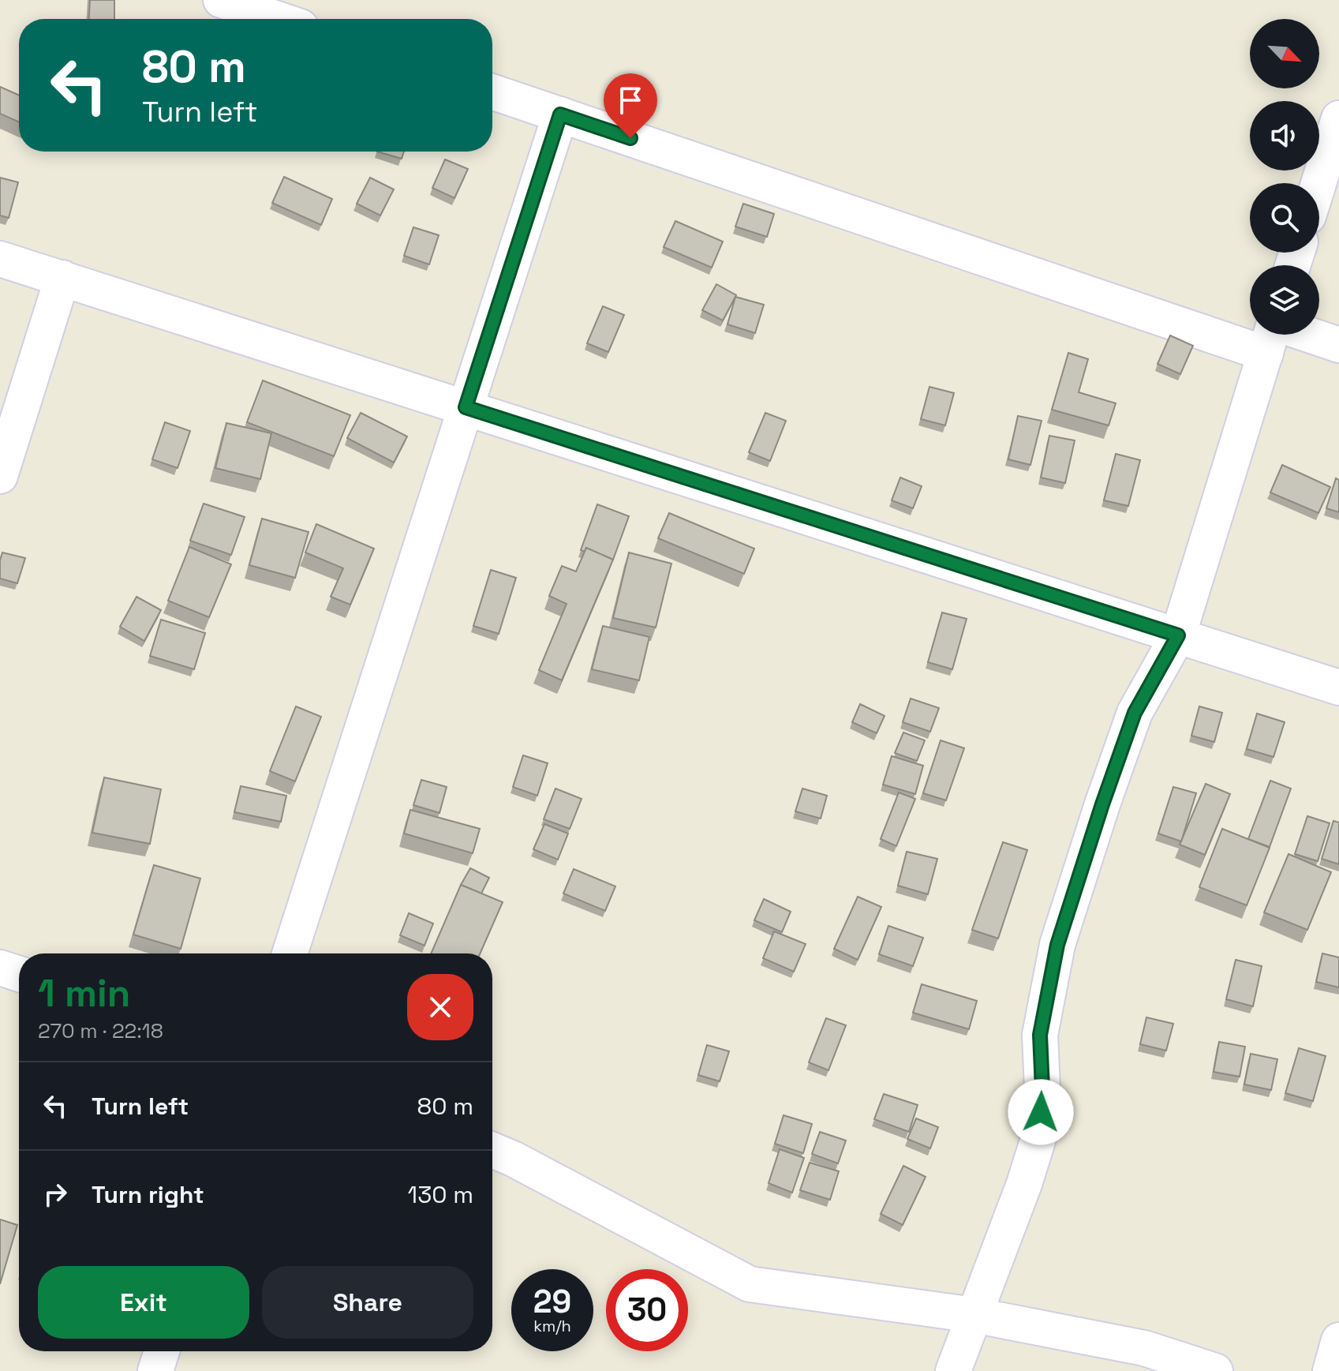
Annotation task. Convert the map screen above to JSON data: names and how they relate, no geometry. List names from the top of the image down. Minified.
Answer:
{"north":"bottom right","page":{"turn":["80 m","Turn left"],"heading":["1 min","270 m · 22:18"],"list":[{"name":"Turn left","value":"80 m"},{"name":"Turn right","value":"130 m"}],"buttons":["Exit","Share"],"speed":"29 km/h","limit":"30"}}
